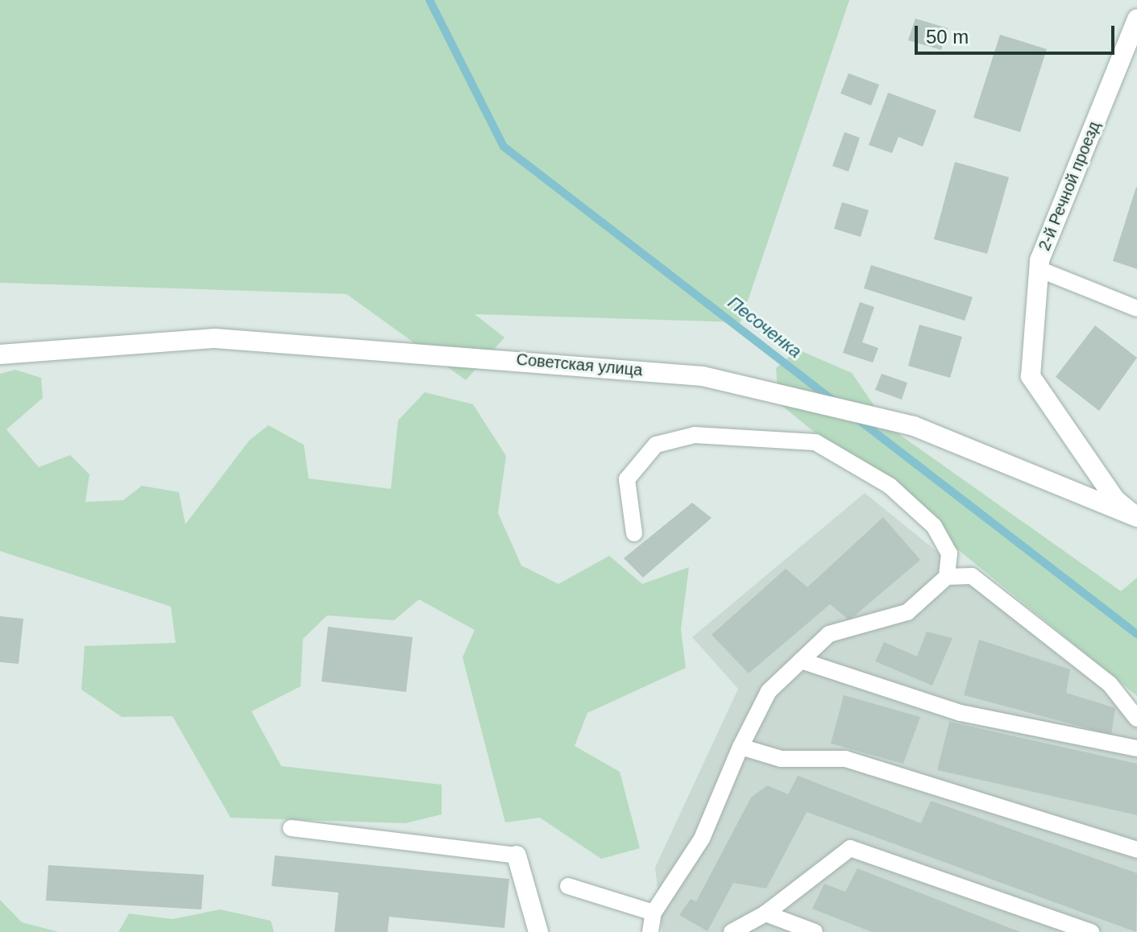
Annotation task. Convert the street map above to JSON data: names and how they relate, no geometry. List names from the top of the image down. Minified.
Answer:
{"streets":{"street":["2-й Речной проезд","Советская улица"]},"crossings":[["2-й Речной проезд","Советская улица"]],"water":["Песоченка"],"scale_bar":"50 m"}
